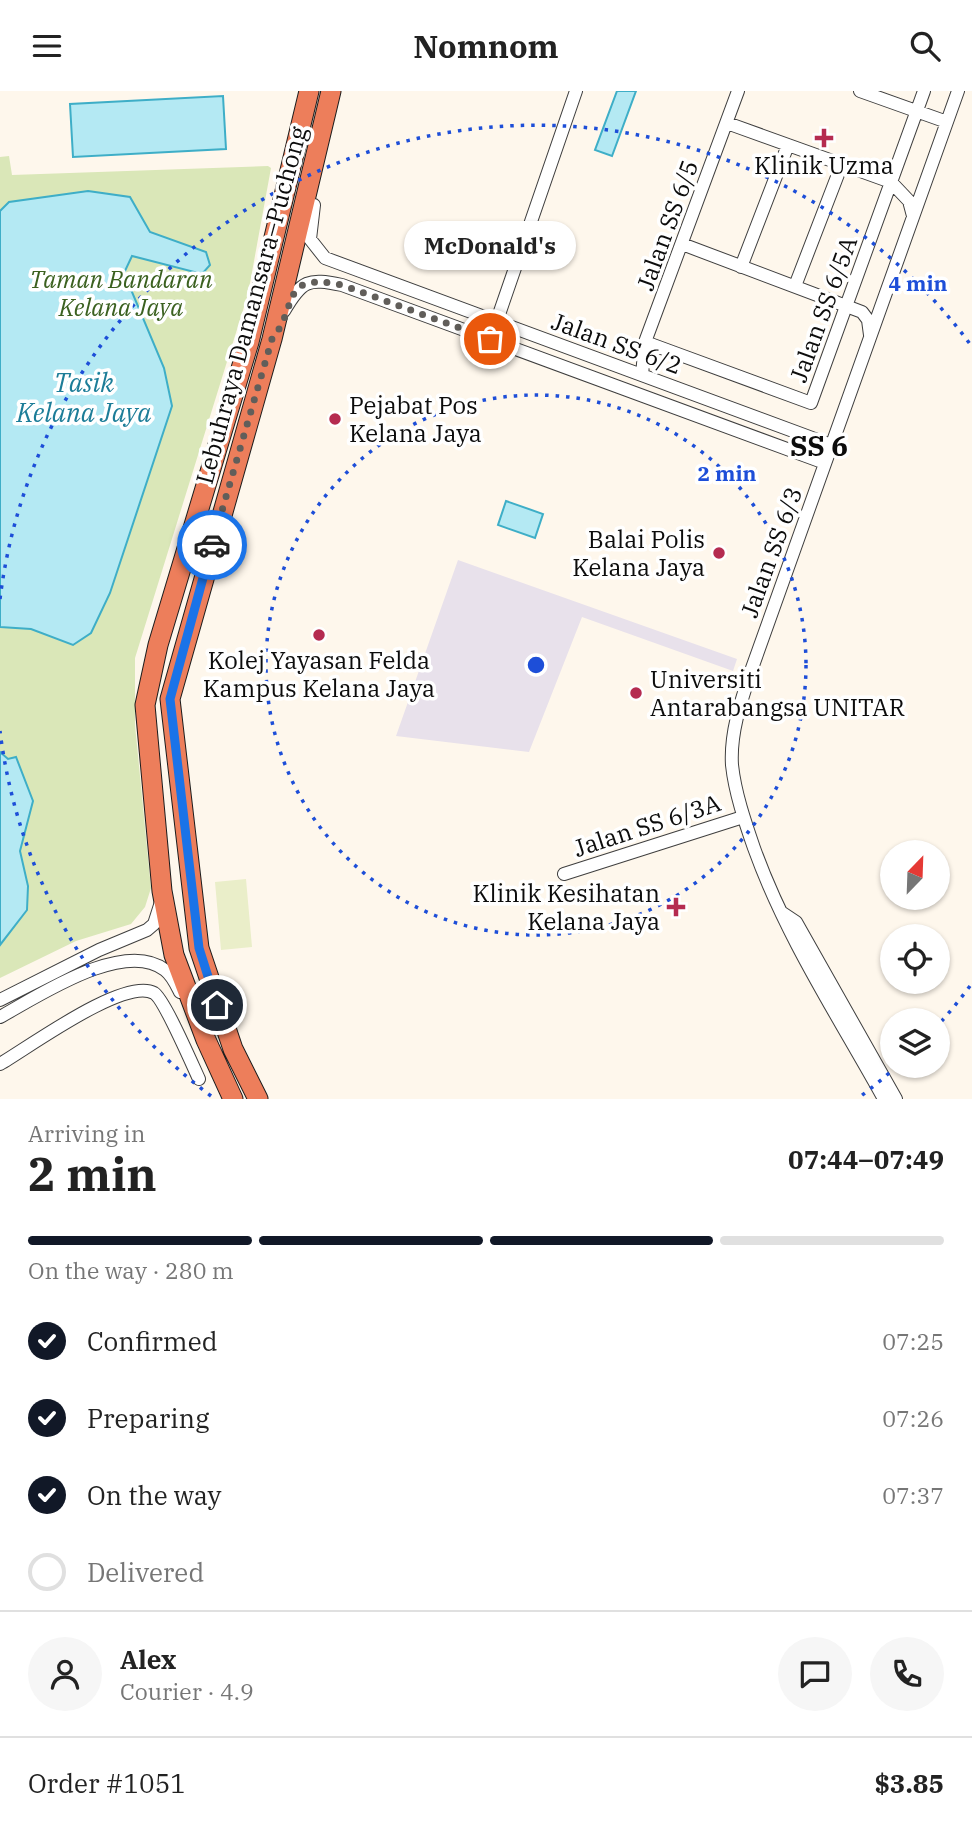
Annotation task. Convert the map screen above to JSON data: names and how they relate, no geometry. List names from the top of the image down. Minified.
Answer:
{"streets":{"highway":["Lebuhraya Damansara–Puchong"],"street":["Jalan SS 6/5","Jalan SS 6/5A","Jalan SS 6/2","Jalan SS 6/3","Jalan SS 6/3A"]},"crossings":[["Jalan SS 6/5","Jalan SS 6/5A"],["Jalan SS 6/5","Jalan SS 6/2"],["Jalan SS 6/2","Jalan SS 6/3"],["Jalan SS 6/3","Jalan SS 6/3A"]],"districts":["SS 6"],"water":["Tasik Kelana Jaya"],"parks":["Taman Bandaran Kelana Jaya"],"places":{"health":["Klinik Uzma","Klinik Kesihatan Kelana Jaya"],"other":["McDonald's","Pejabat Pos Kelana Jaya","Balai Polis Kelana Jaya","Kolej Yayasan Felda Kampus Kelana Jaya","Universiti Antarabangsa UNITAR"]},"north":"top right","page":{"header":"Nomnom","bubble":"McDonald's","heading":["2 min","Arriving in","07:44–07:49"],"panel":["Alex","Courier · 4.9","Order #1051","$3.85"],"bar":"On the way · 280 m","list":[["Confirmed","07:25"],["Preparing","07:26"],["On the way","07:37"],"Delivered"]},"rings":["4 min","2 min"]}
